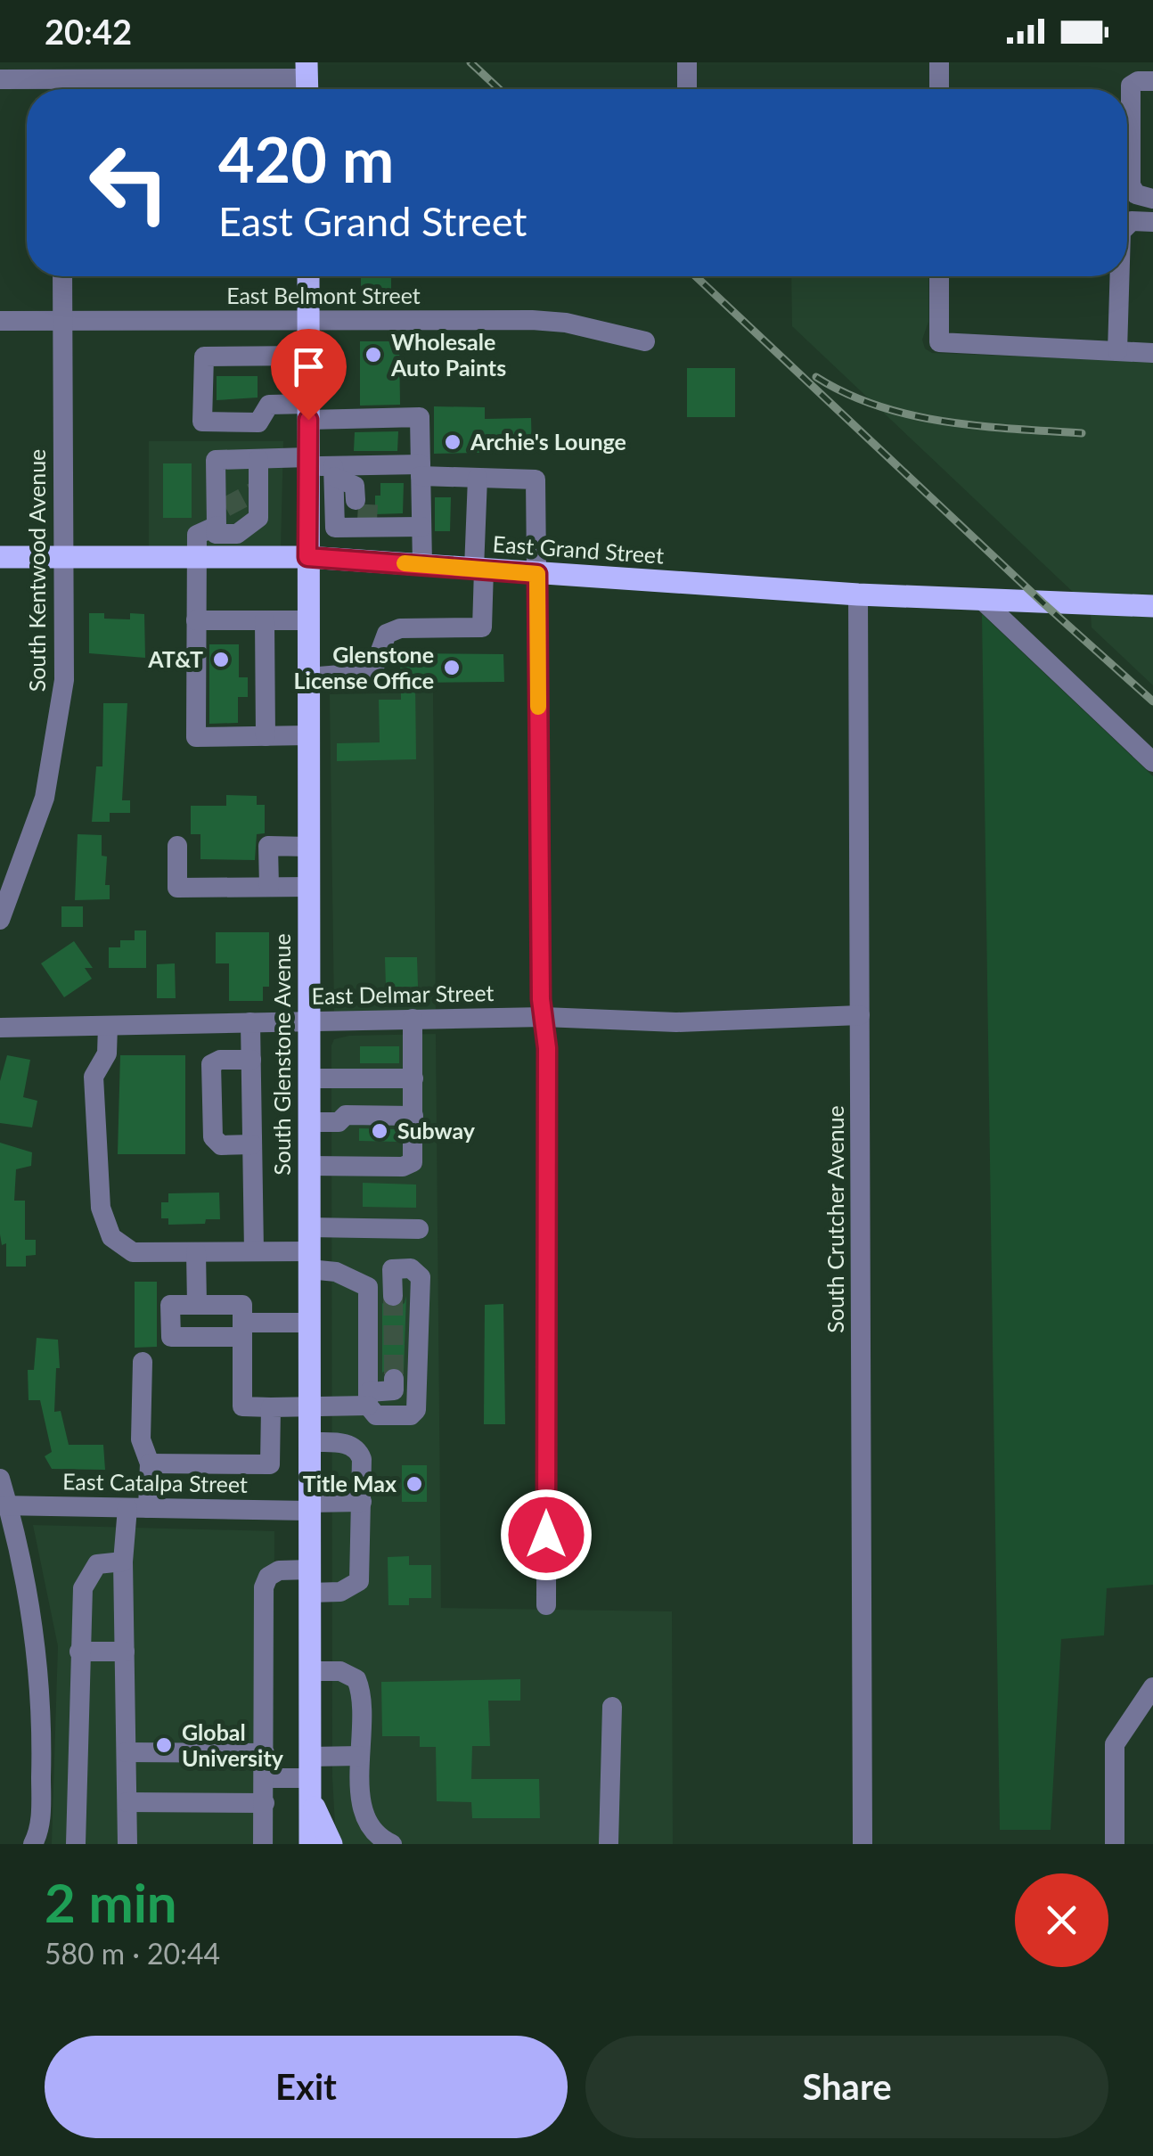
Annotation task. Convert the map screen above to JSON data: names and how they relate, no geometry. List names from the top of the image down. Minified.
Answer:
{"streets":{"main road":["East Grand Street","South Glenstone Avenue"],"street":["East Belmont Street","South Kentwood Avenue","East Delmar Street","South Crutcher Avenue","East Catalpa Street"]},"crossings":[["East Belmont Street","South Kentwood Avenue"],["East Belmont Street","South Glenstone Avenue"],["East Grand Street","South Kentwood Avenue"],["East Grand Street","South Glenstone Avenue"],["East Grand Street","South Crutcher Avenue"],["East Delmar Street","South Glenstone Avenue"],["East Delmar Street","South Crutcher Avenue"],["South Glenstone Avenue","East Catalpa Street"]],"places":["Wholesale Auto Paints","Archie's Lounge","AT&T","Glenstone License Office","Subway","Title Max","Global University"],"page":{"status":"20:42","turn":["420 m","East Grand Street"],"heading":["2 min","580 m · 20:44"],"buttons":["Exit","Share"]}}
